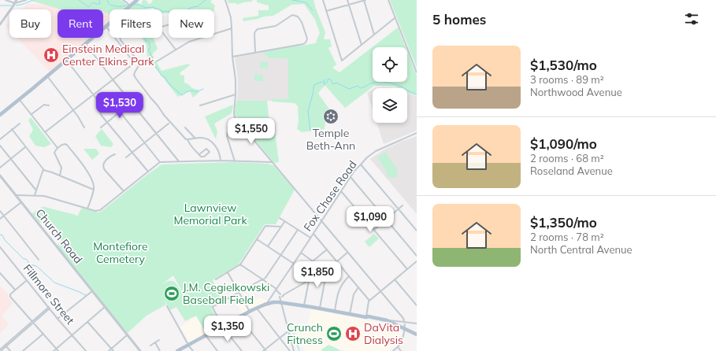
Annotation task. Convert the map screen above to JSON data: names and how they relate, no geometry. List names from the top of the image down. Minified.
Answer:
{"streets":{"street":["Fox Chase Road","Church Road","Fillmore Street"]},"parks":["Lawnview Memorial Park","Montefiore Cemetery"],"places":{"hospital":["Einstein Medical Center Elkins Park","DaVita Dialysis"],"synagogue":["Temple Beth-Ann"],"sports":["J.M. Cegielkowski Baseball Field","Crunch Fitness"]},"page":{"heading":"5 homes","chip":["Buy","Rent","Filters","New"],"list":[{"name":"$1,530/mo","note":"3 rooms · 89 m² · Northwood Avenue"},{"name":"$1,090/mo","note":"2 rooms · 68 m² · Roseland Avenue"},{"name":"$1,350/mo","note":"2 rooms · 78 m² · North Central Avenue"}],"price":["$1,530","$1,550","$1,090","$1,850","$1,350"]}}
